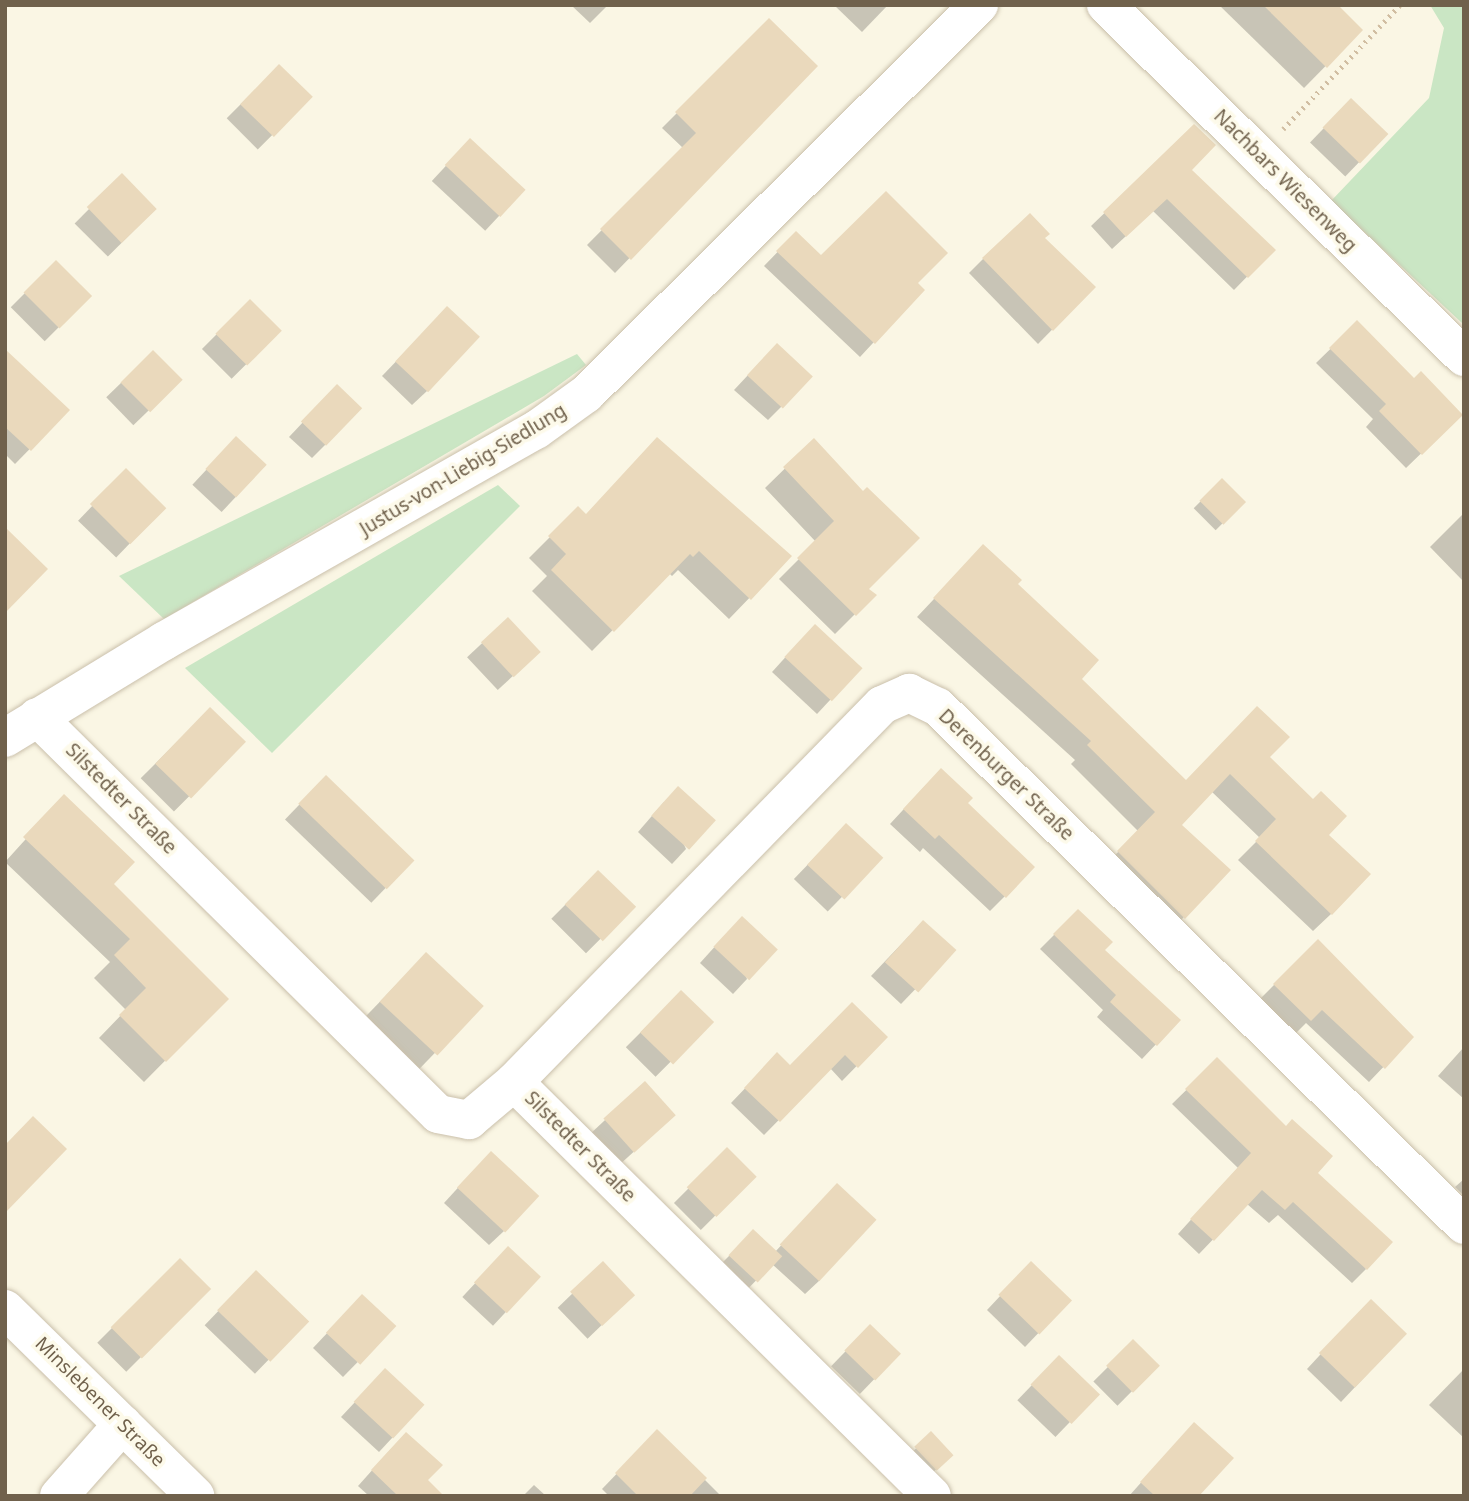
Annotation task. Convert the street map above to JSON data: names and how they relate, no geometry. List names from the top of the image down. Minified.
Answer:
{"streets":{"street":["Nachbars Wiesenweg","Justus-von-Liebig-Siedlung","Derenburger Straße","Silstedter Straße","Minslebener Straße"]},"crossings":[["Justus-von-Liebig-Siedlung","Silstedter Straße"],["Derenburger Straße","Silstedter Straße"]]}
